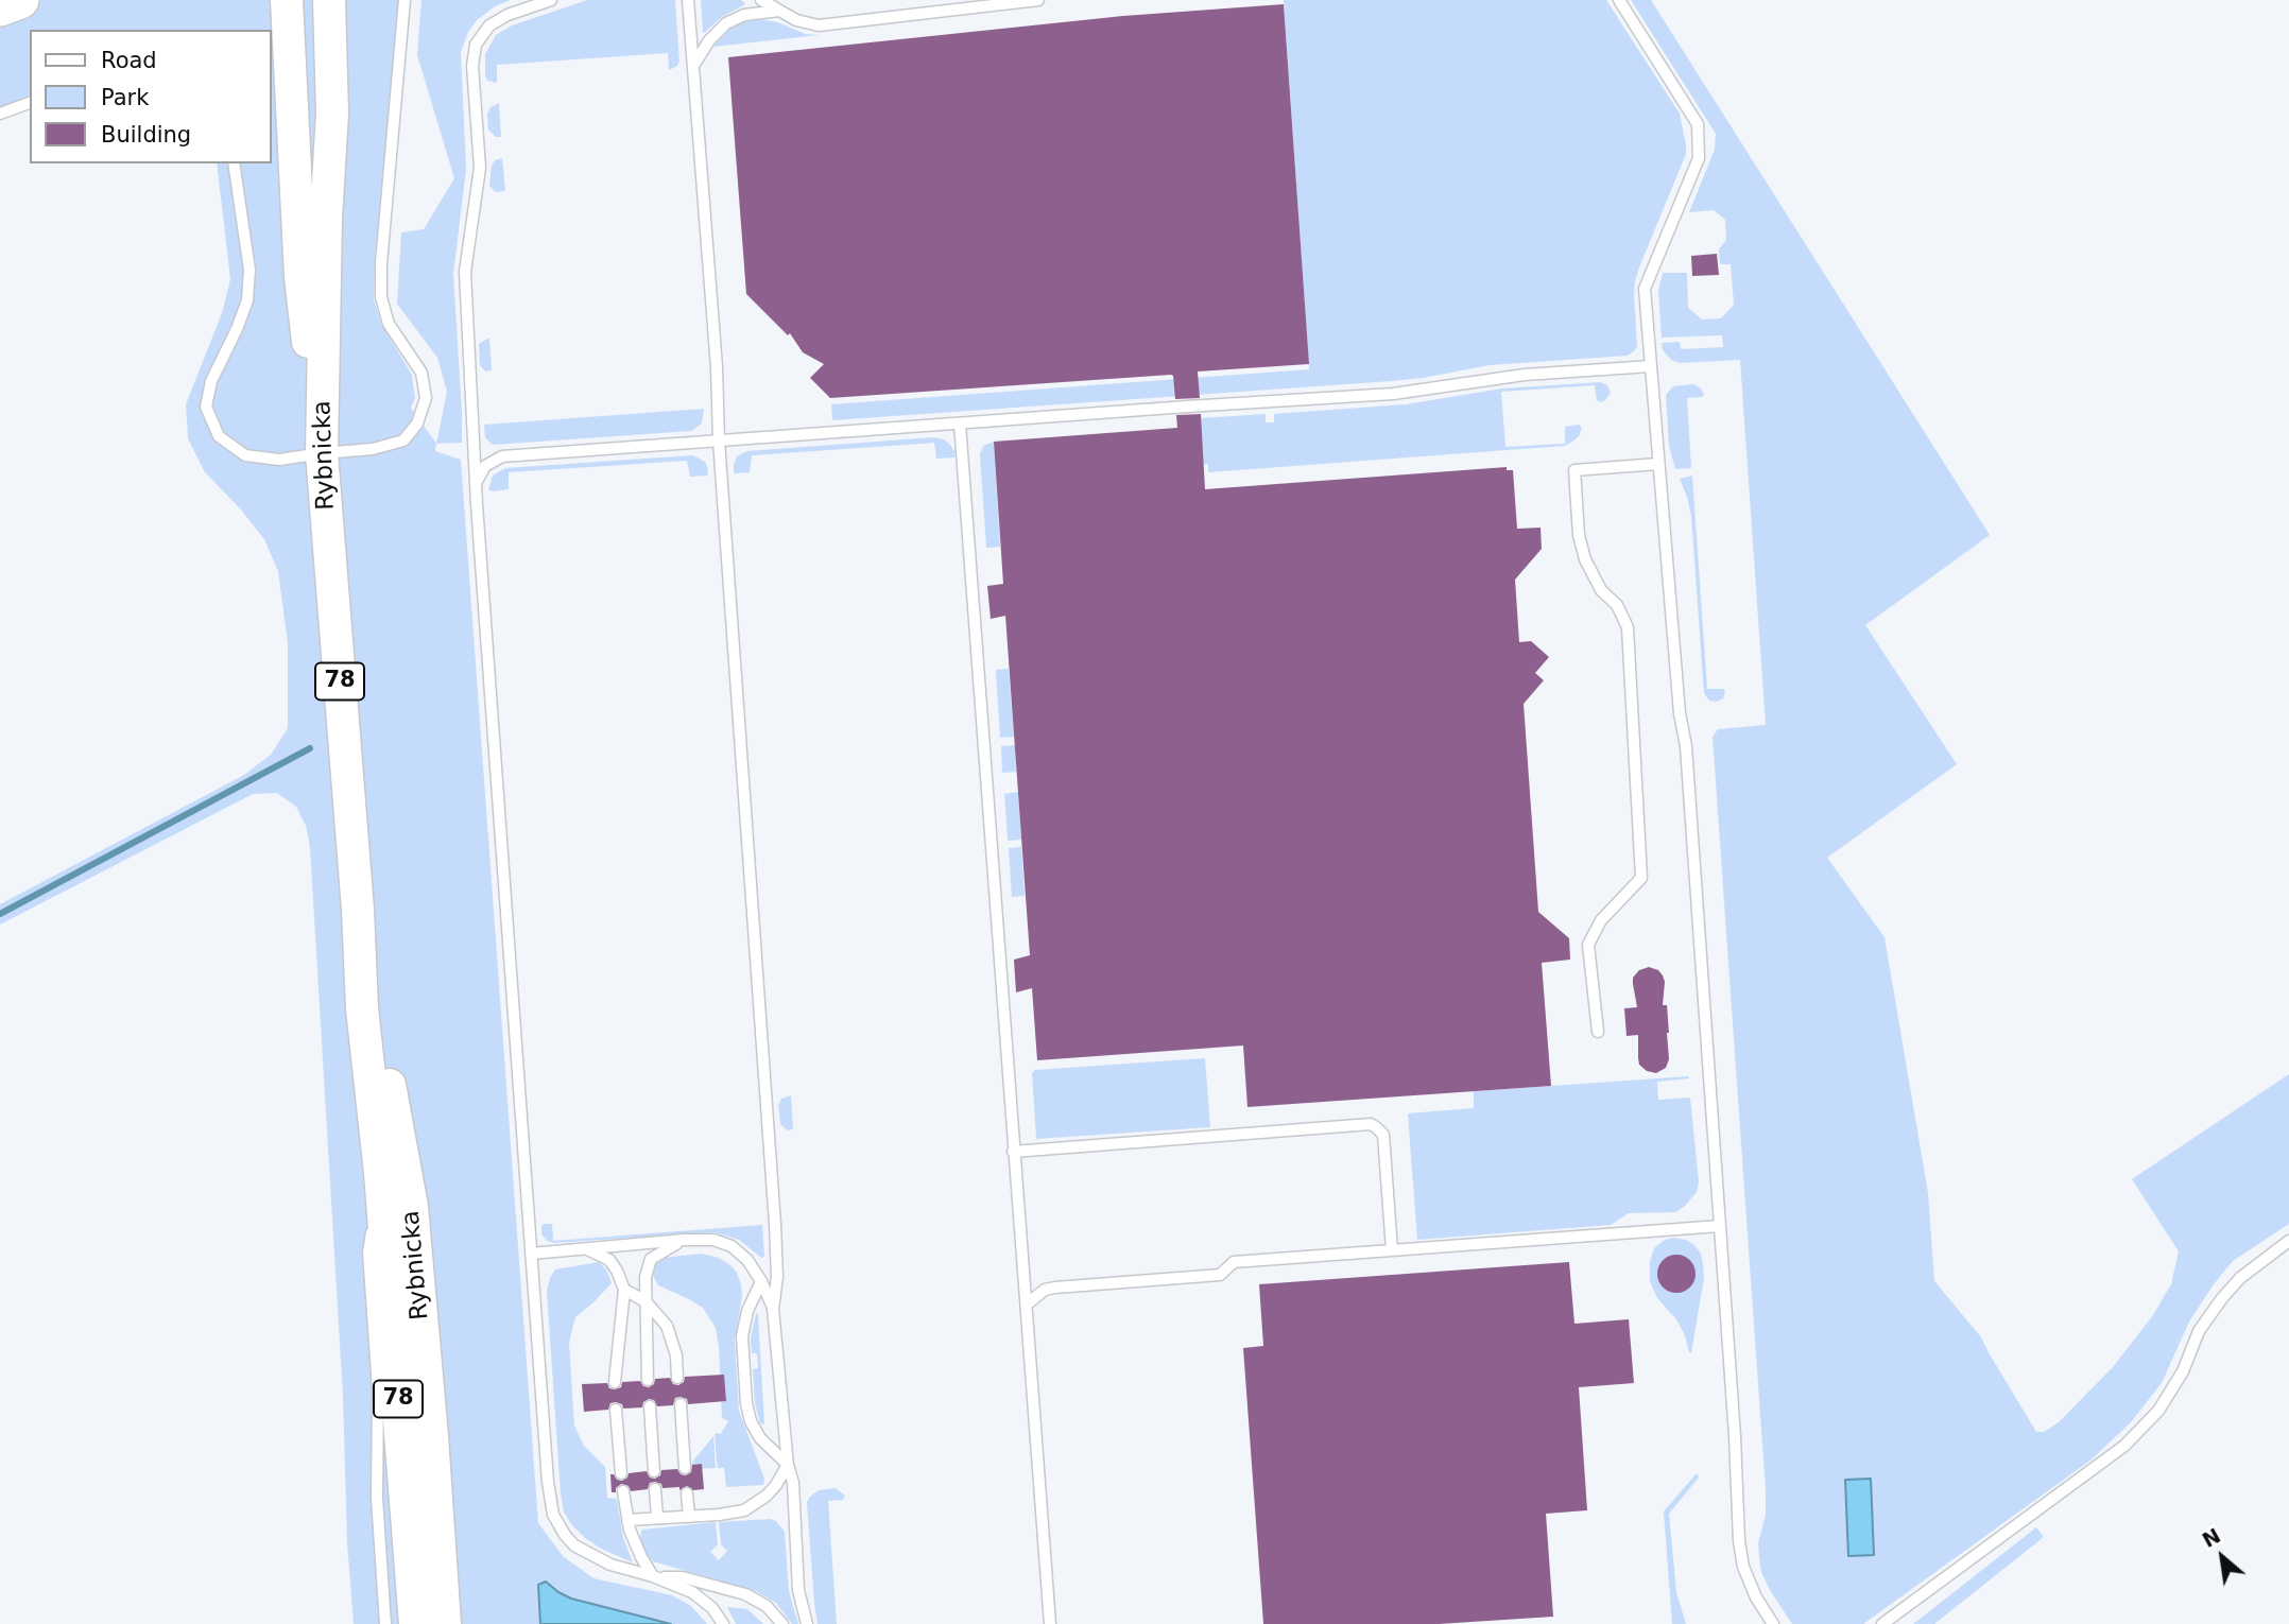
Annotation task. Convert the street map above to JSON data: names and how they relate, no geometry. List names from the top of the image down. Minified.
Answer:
{"streets":{"main road":["Rybnicka","78"]},"crossings":[["Rybnicka","78"]],"legend":["Road","Park","Building"],"north":"top left"}
